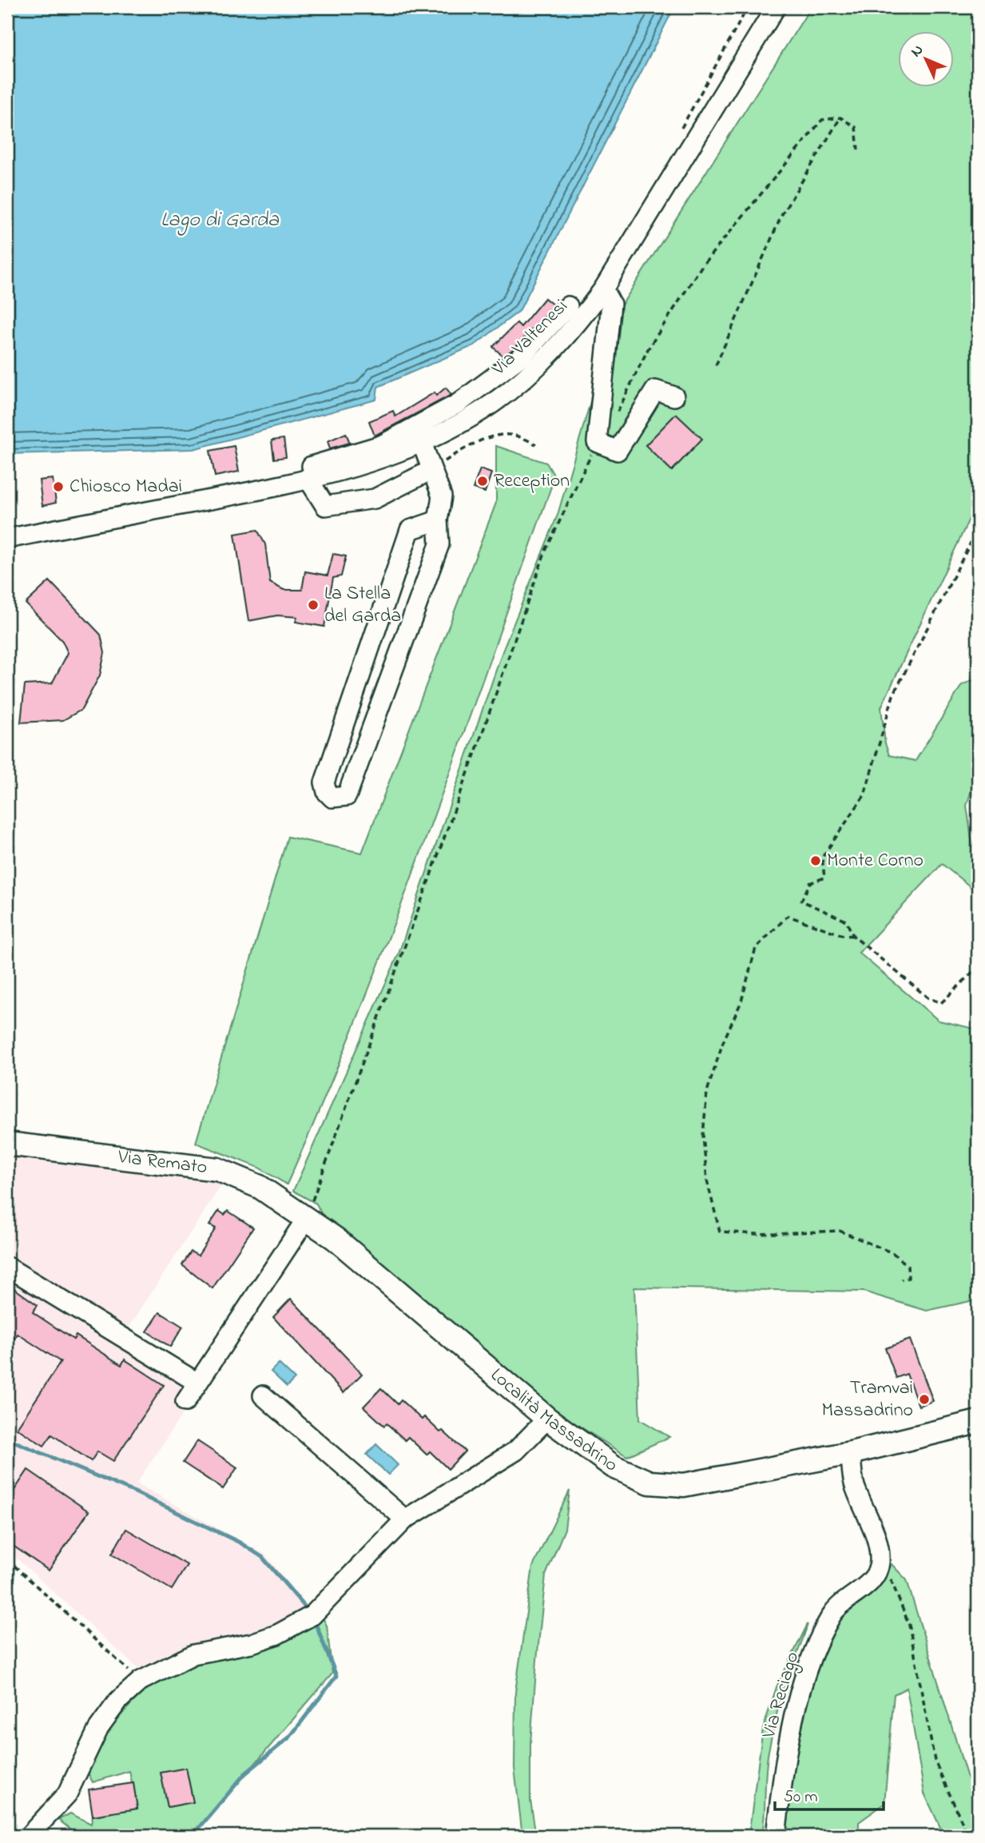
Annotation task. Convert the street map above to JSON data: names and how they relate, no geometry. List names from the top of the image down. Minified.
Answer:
{"streets":{"main road":["Via Remato","Località Massadrino"],"street":["Via Valtenesi","Via Reciago"]},"crossings":[["Via Remato","Località Massadrino"]],"water":["Lago di Garda"],"places":["Reception","Chiosco Madai","La Stella del Garda","Monte Corno","Tramvai Massadrino"],"scale_bar":"50 m","north":"top left"}
